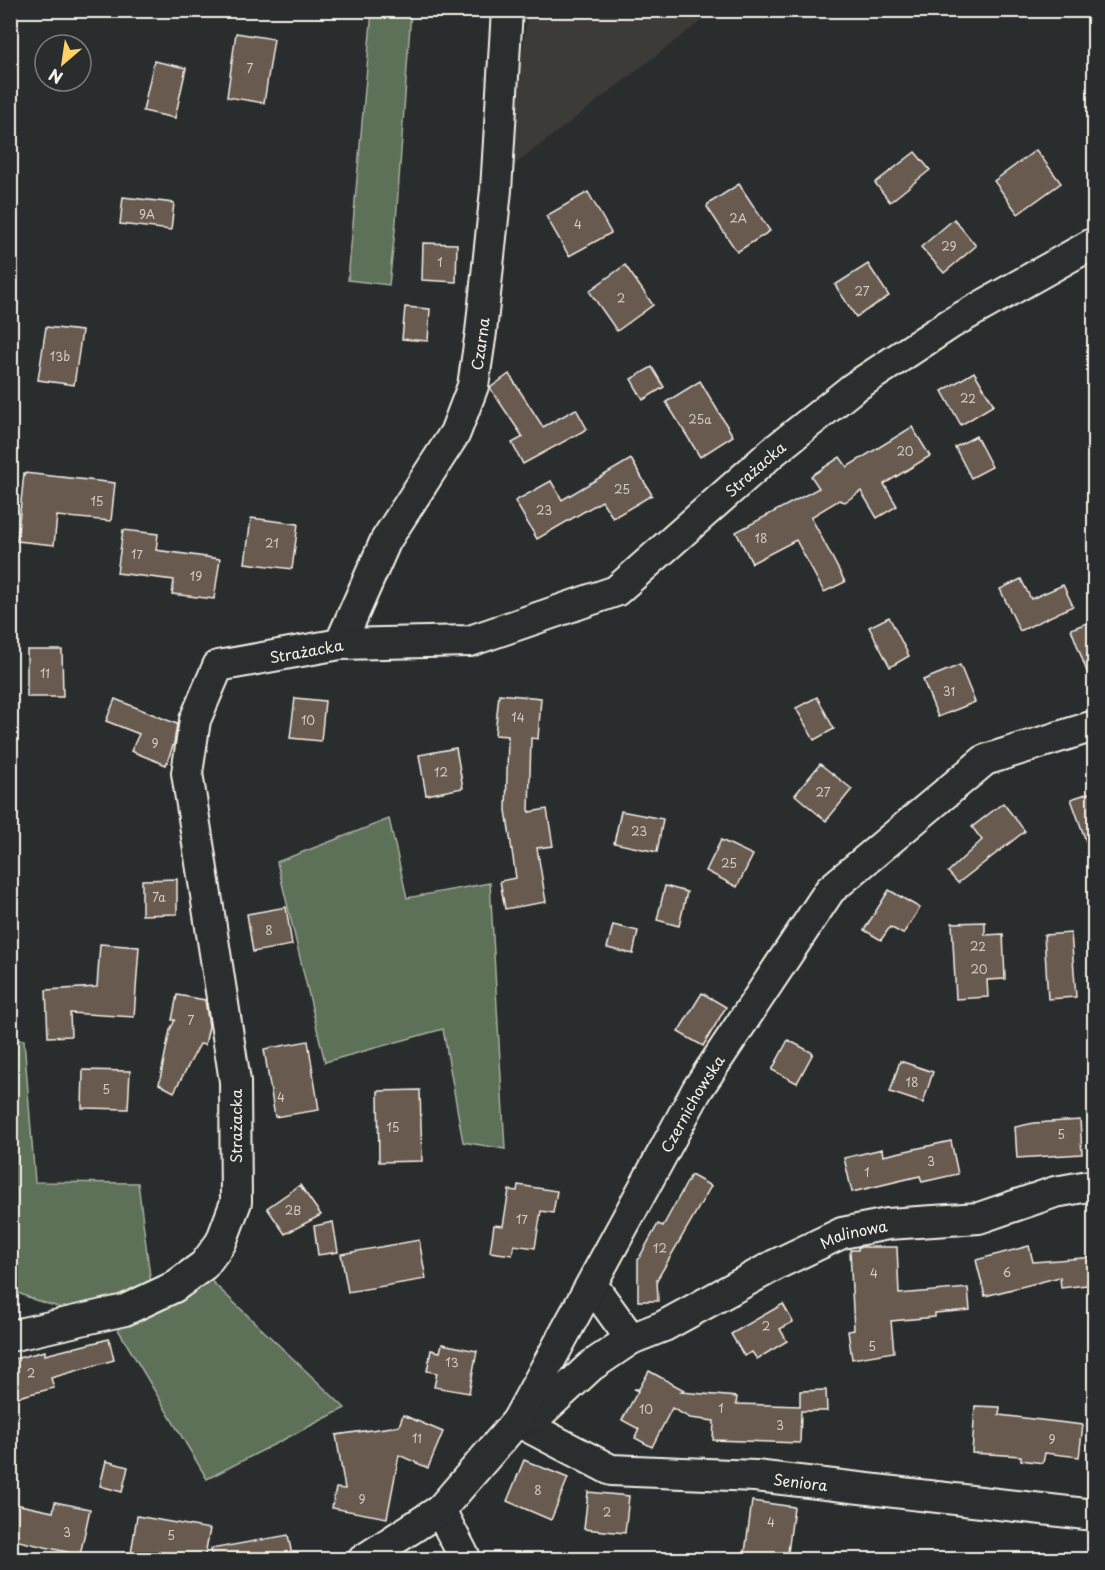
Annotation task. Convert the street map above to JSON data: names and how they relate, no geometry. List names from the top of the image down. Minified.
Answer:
{"streets":{"street":["Czarna","Strażacka","Czernichowska","Malinowa","Seniora"]},"crossings":[["Czarna","Strażacka"],["Czernichowska","Malinowa"],["Czernichowska","Seniora"],["Malinowa","Seniora"]],"house_numbers":["7","9A","2A","4","29","1","27","2","13b","22","25a","20","25","15","23","18","21","17","19","11","31","14","10","9","12","27","23","25","7a","8","22","20","7","18","5","4","15","5","3","1","2B","17","12","6","4","2","5","13","2","1","10","3","11","9","8","9","2","4","3","5"],"north":"bottom left"}
